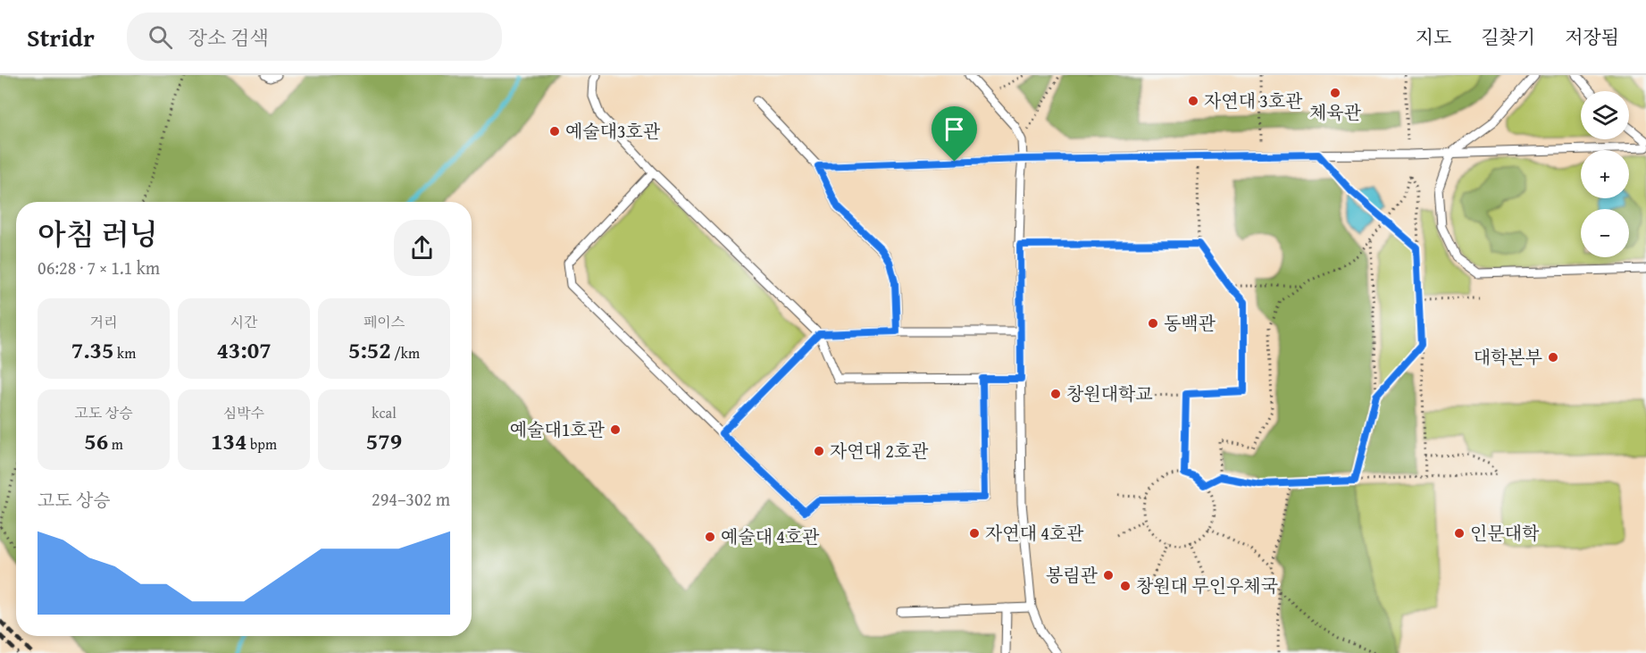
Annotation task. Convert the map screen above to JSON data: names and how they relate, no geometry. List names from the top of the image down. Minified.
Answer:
{"places":["체육관","자연대 3호관","예술대3호관","동백관","대학본부","창원대학교","예술대1호관","자연대 2호관","자연대 4호관","인문대학","예술대 4호관","봉림관","창원대 무인우체국"],"page":{"header":"Stridr","search":"장소 검색","nav":["지도","길찾기","저장됨"],"map_buttons":["+","−"],"heading":["아침 러닝","06:28 · 7 × 1.1 km"],"stats":[["거리","7.35 km"],["시간","43:07"],["페이스","5:52 /km"],["고도 상승","56 m"],["심박수","134 bpm"],["kcal","579"]],"chart":["고도 상승","294–302 m"]}}
